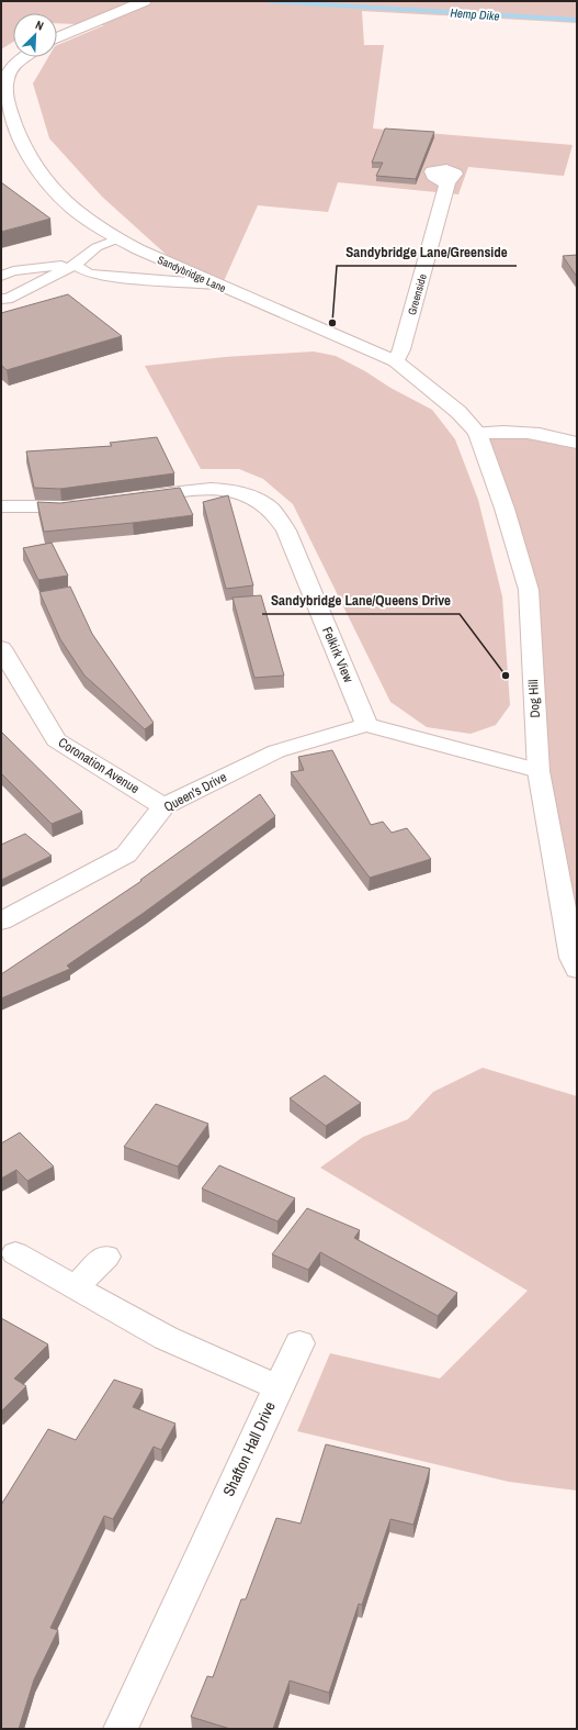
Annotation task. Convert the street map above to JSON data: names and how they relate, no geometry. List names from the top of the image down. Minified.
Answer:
{"streets":{"street":["Sandybridge Lane","Greenside","Felkirk View","Dog Hill","Coronation Avenue","Queen's Drive","Shafton Hall Drive"]},"crossings":[["Sandybridge Lane","Greenside"],["Sandybridge Lane","Dog Hill"],["Felkirk View","Queen's Drive"],["Coronation Avenue","Queen's Drive"]],"water":["Hemp Dike"],"places":["Sandybridge Lane/Greenside","Sandybridge Lane/Queens Drive"],"north":"top right"}
